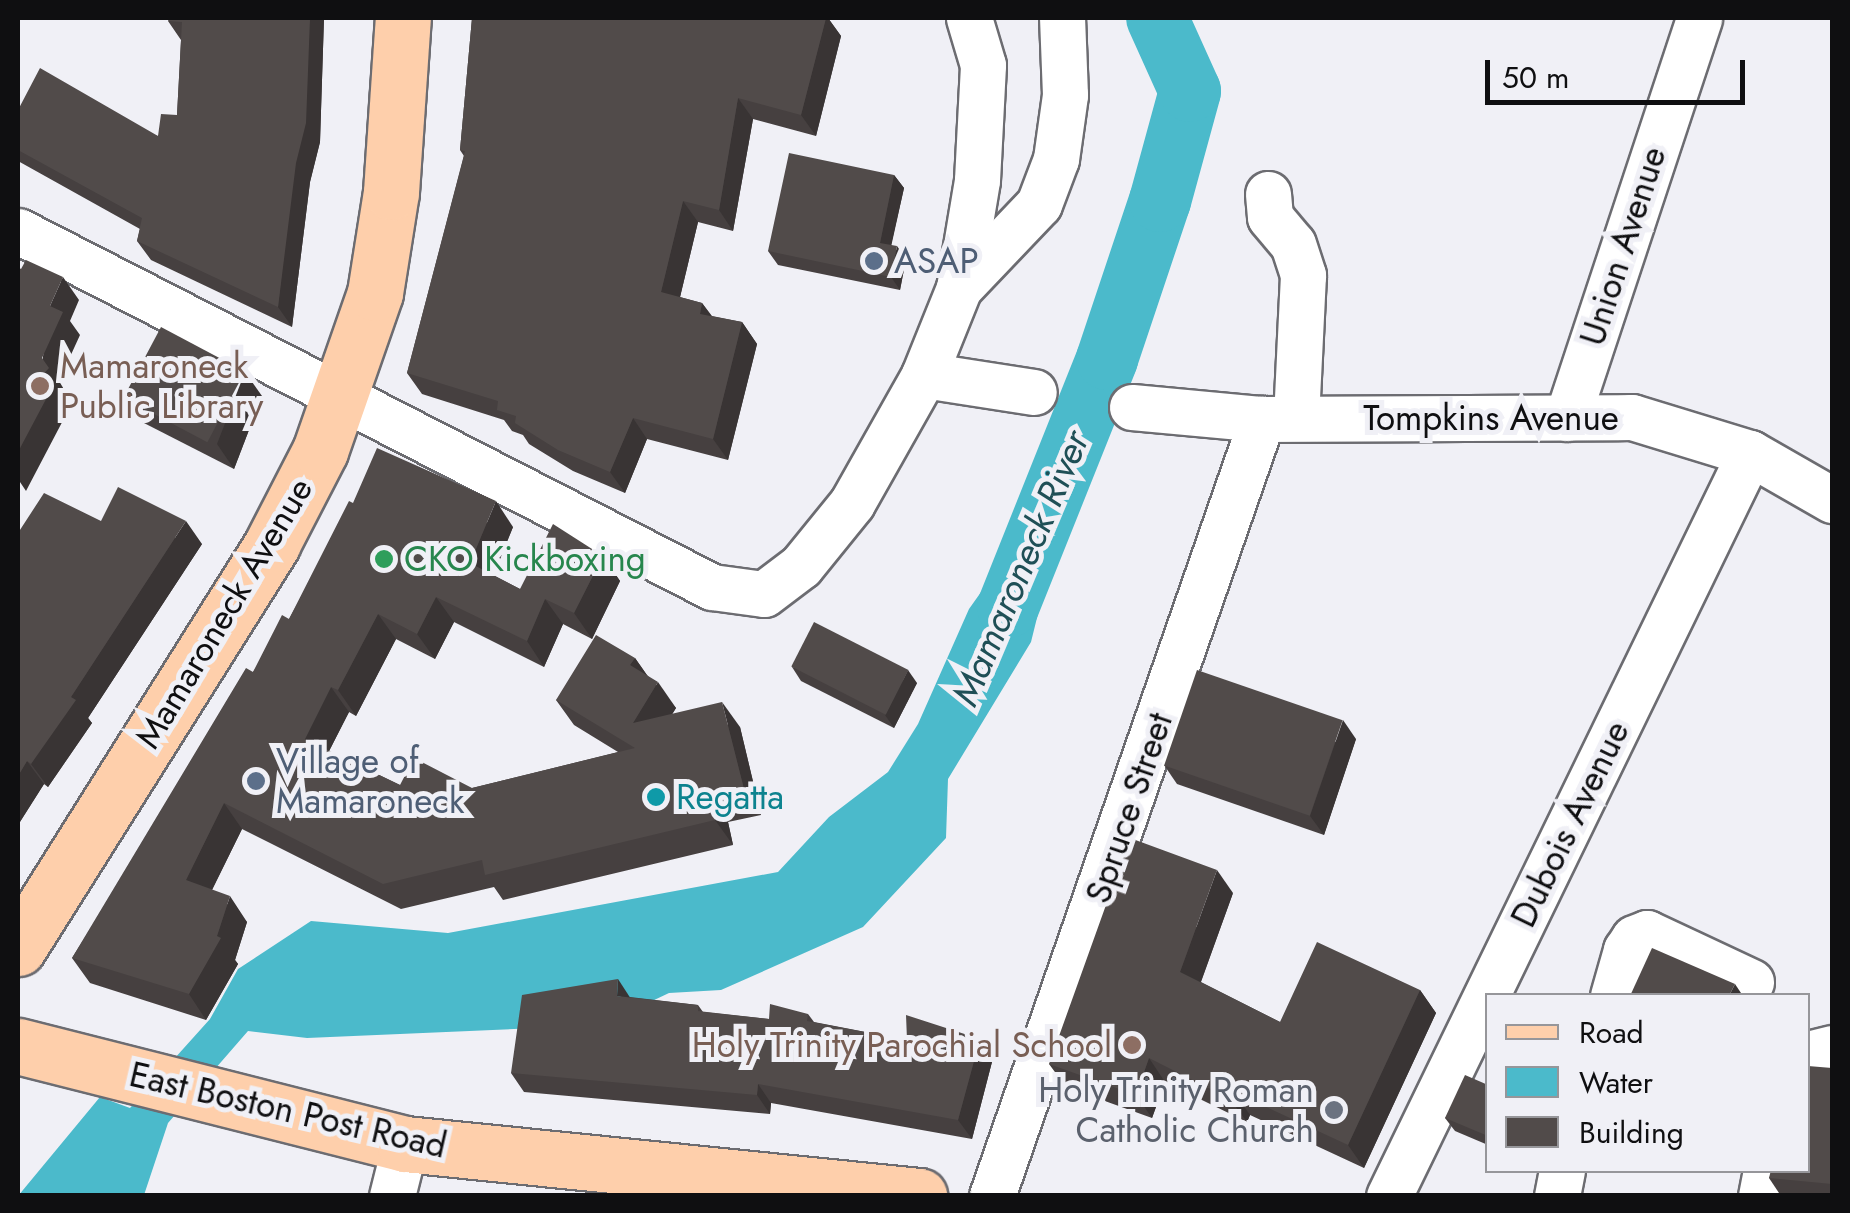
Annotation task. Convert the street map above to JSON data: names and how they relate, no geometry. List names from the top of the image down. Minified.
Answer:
{"streets":{"main road":["Mamaroneck Avenue","East Boston Post Road"],"street":["Union Avenue","Tompkins Avenue","Spruce Street","Dubois Avenue"]},"crossings":[["Union Avenue","Tompkins Avenue"],["Tompkins Avenue","Spruce Street"],["Tompkins Avenue","Dubois Avenue"]],"water":["Mamaroneck River"],"places":["ASAP","Mamaroneck Public Library","CKO Kickboxing","Village of Mamaroneck","Regatta","Holy Trinity Parochial School","Holy Trinity Roman Catholic Church"],"legend":["Road","Water","Building"],"scale_bar":"50 m"}
